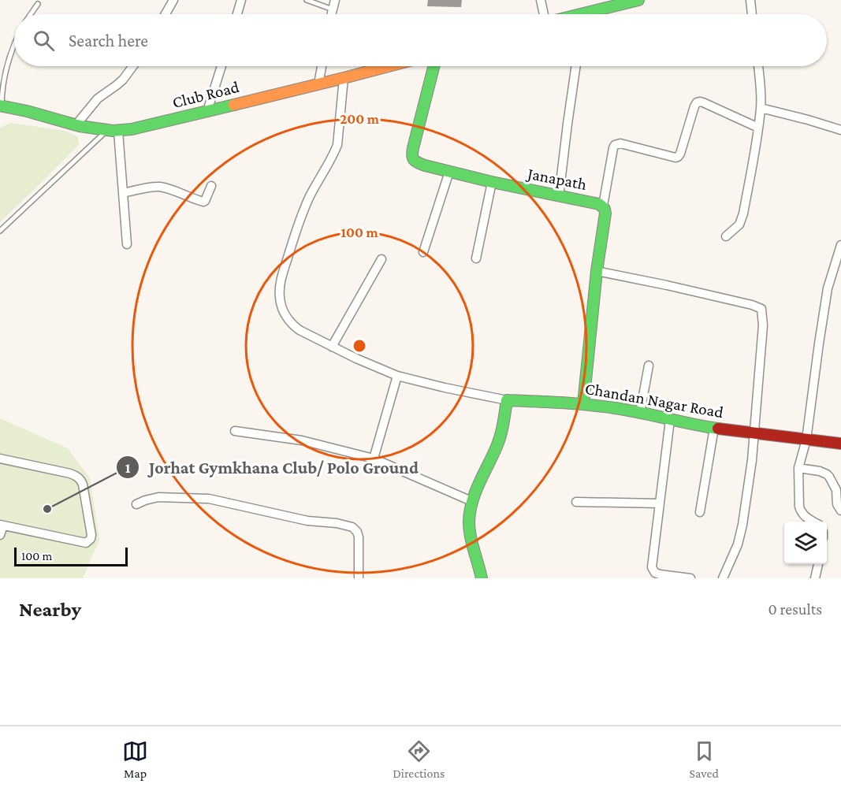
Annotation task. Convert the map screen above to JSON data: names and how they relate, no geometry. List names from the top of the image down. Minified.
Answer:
{"streets":{"street":["Club Road","Janapath","Chandan Nagar Road"]},"crossings":[["Janapath","Chandan Nagar Road"]],"places":["Jorhat Gymkhana Club/ Polo Ground"],"scale_bar":"100 m","page":{"search":"Search here","scale":"100 m","heading":["Nearby","0 results"],"nav":["Map","Directions","Saved"]},"rings":["200 m","100 m"]}
